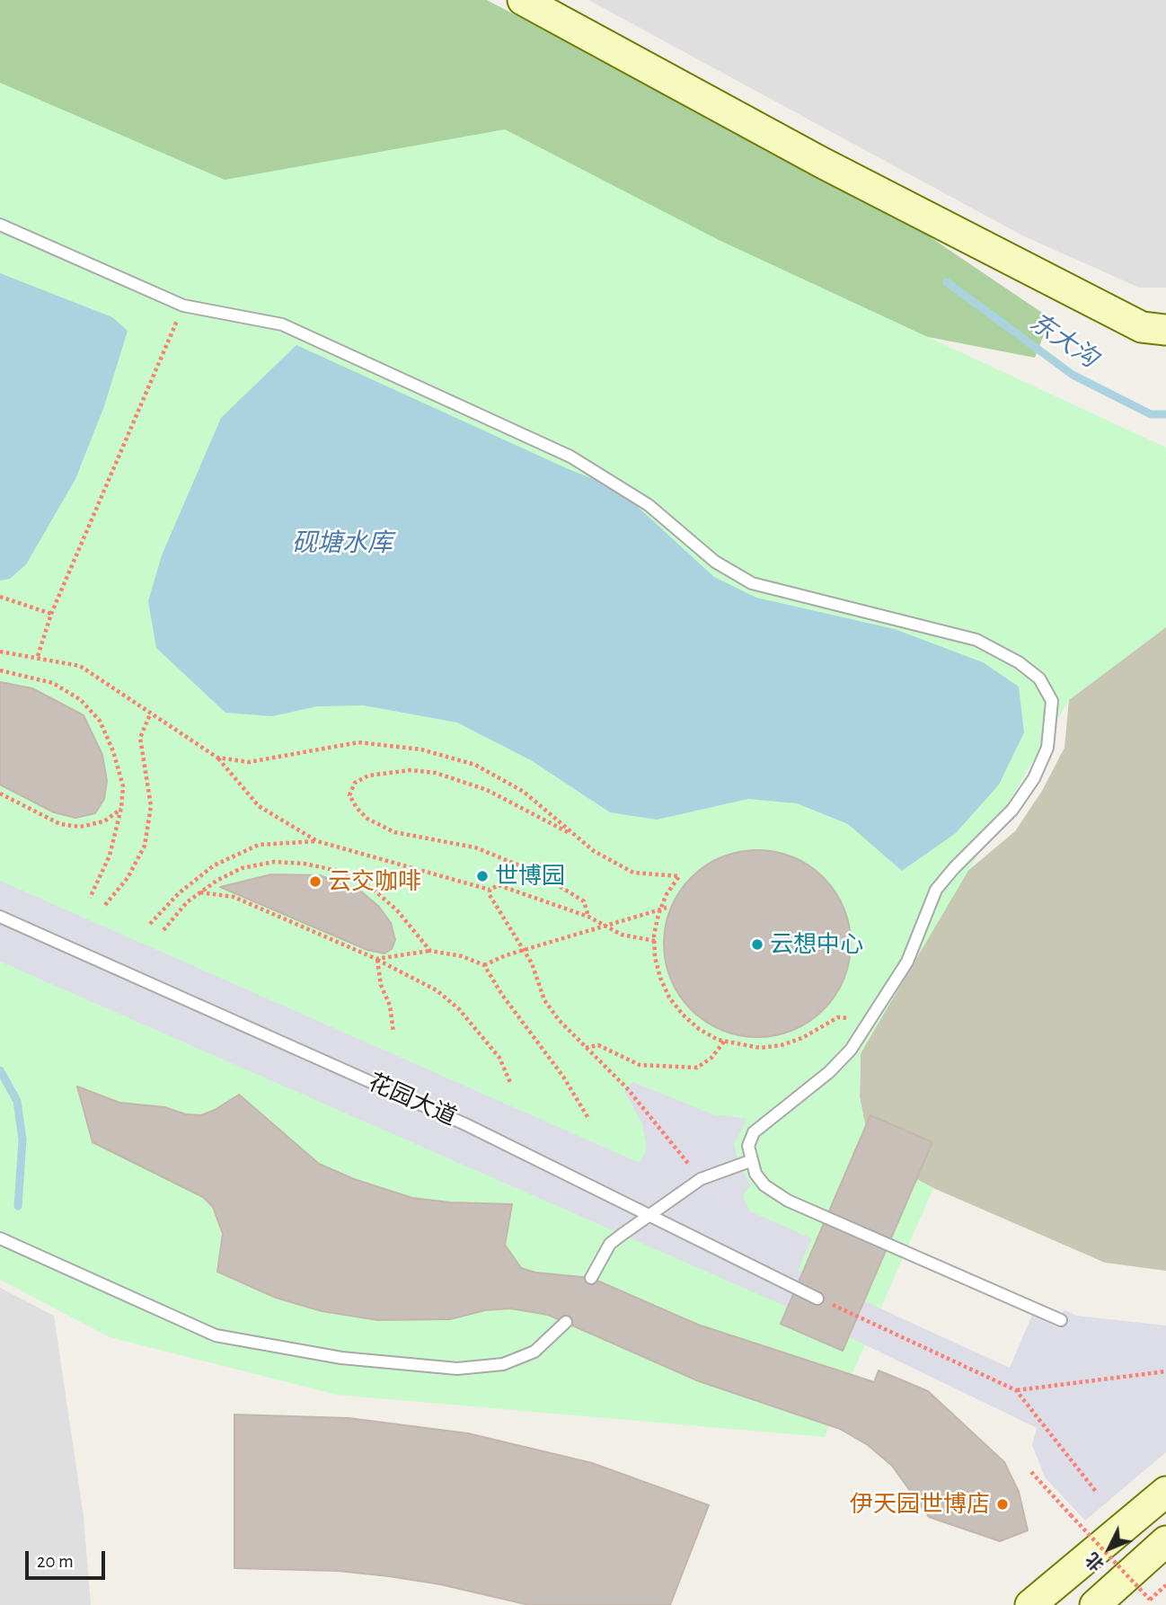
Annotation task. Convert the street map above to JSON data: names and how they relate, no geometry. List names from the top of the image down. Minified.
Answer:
{"streets":{"lane":["花园大道"]},"water":["东大沟","砚塘水库"],"places":["世博园","云交咖啡","云想中心","伊天园世博店"],"scale_bar":"20 m","north":"bottom left"}
